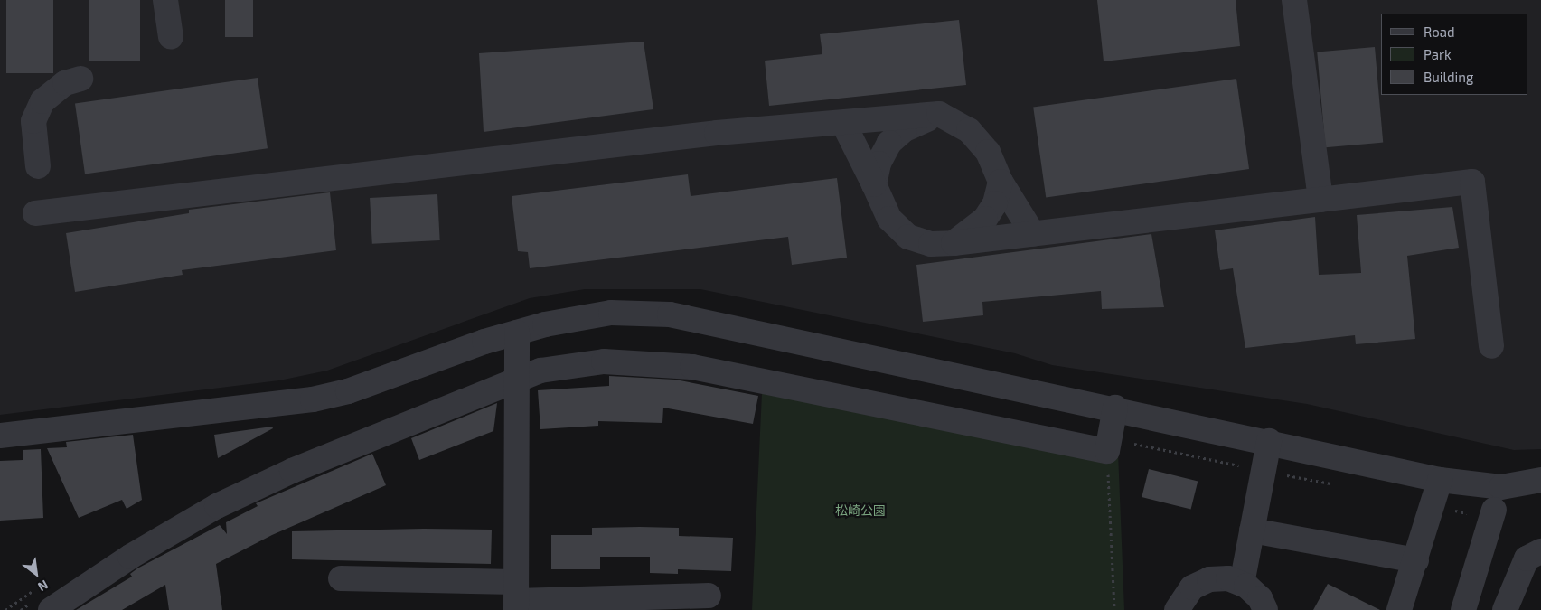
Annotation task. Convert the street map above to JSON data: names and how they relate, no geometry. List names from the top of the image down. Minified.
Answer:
{"parks":["松崎公園"],"legend":["Road","Park","Building"],"north":"bottom right"}
